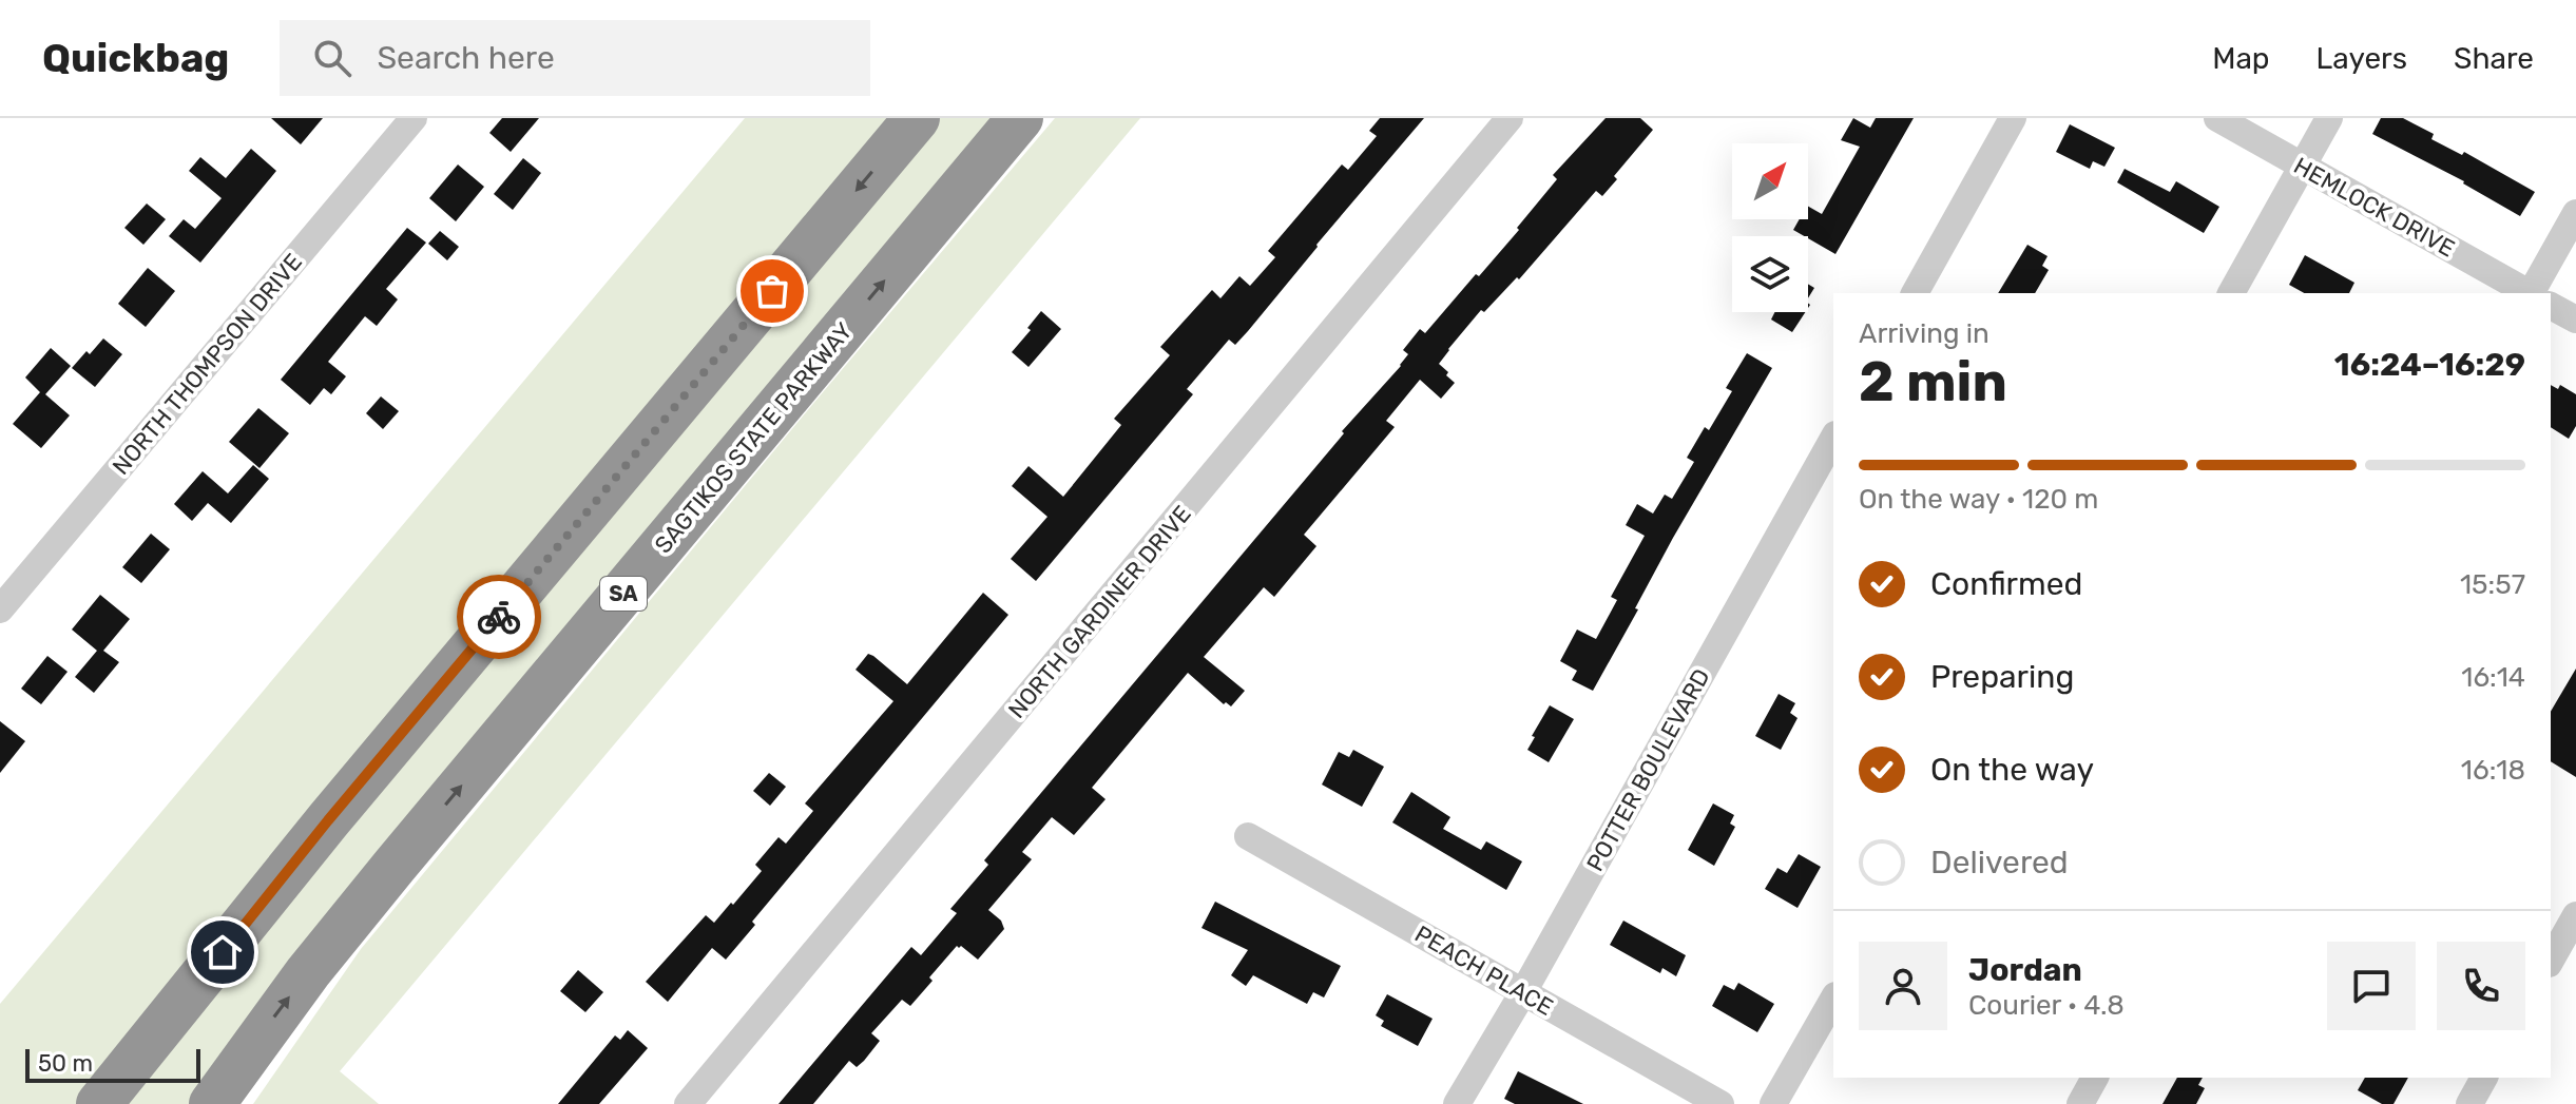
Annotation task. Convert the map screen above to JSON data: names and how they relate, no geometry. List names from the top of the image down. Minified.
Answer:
{"streets":{"highway":["SAGTIKOS STATE PARKWAY","SA"],"street":["HEMLOCK DRIVE","NORTH THOMPSON DRIVE","NORTH GARDINER DRIVE","POTTER BOULEVARD","PEACH PLACE"]},"crossings":[["POTTER BOULEVARD","PEACH PLACE"]],"scale_bar":"50 m","north":"top right","page":{"header":"Quickbag","search":"Search here","nav":["Map","Layers","Share"],"heading":["2 min","Arriving in","16:24–16:29"],"panel":["Jordan","Courier · 4.8"],"bar":"On the way · 120 m","list":[["Confirmed","15:57"],["Preparing","16:14"],["On the way","16:18"],"Delivered"],"scale":"50 m"}}
